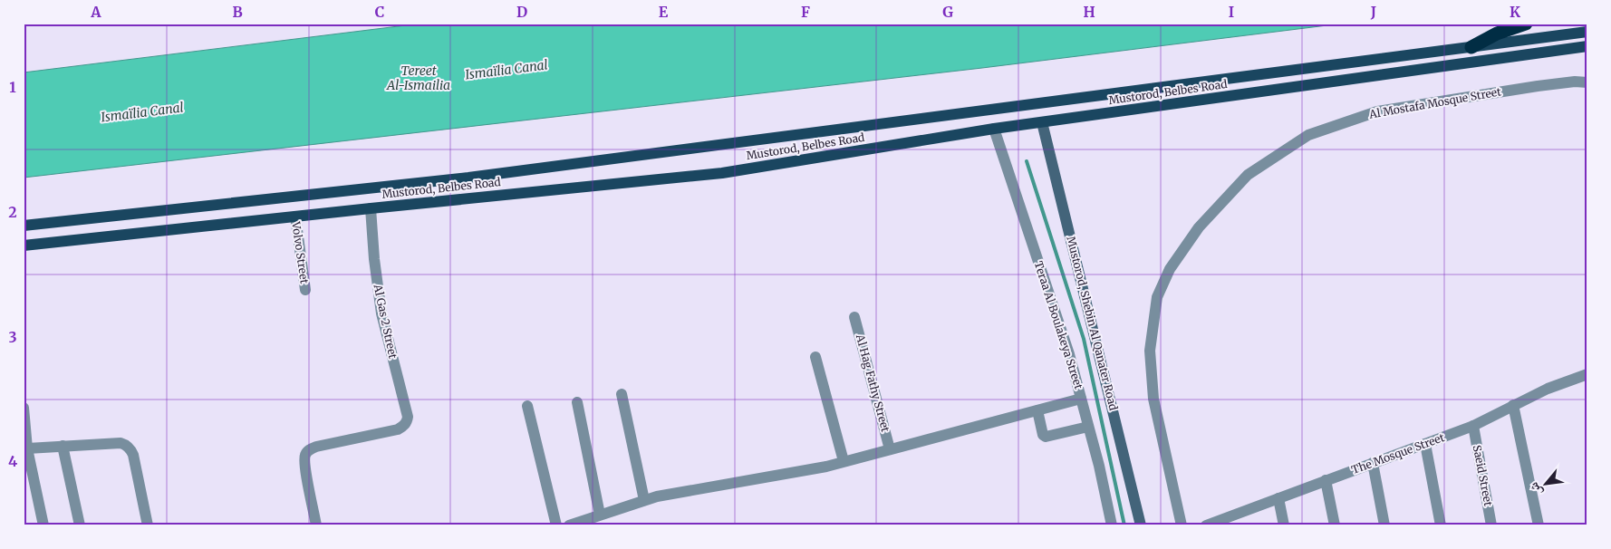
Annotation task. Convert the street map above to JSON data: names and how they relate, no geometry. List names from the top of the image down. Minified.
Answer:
{"streets":{"main road":["Mustorod, Belbes Road","Mustorod, Shebin Al Qanater Road"],"street":["Al Mostafa Mosque Street","Volvo Street","Al Gas 2 Street","Teraa Al Boulakeya Street","Al Hag Fathy Street","The Mosque Street","Saeid Street"]},"crossings":[["Mustorod, Belbes Road","Volvo Street"],["Mustorod, Belbes Road","Al Gas 2 Street"],["Mustorod, Belbes Road","Mustorod, Shebin Al Qanater Road"],["Mustorod, Belbes Road","Teraa Al Boulakeya Street"],["The Mosque Street","Saeid Street"]],"water":["Ismaïlia Canal","Tereet Al-Ismailia"],"north":"bottom left","grid":{"columns":["A","B","C","D","E","F","G","H","I","J","K"],"rows":["1","2","3","4"]}}
